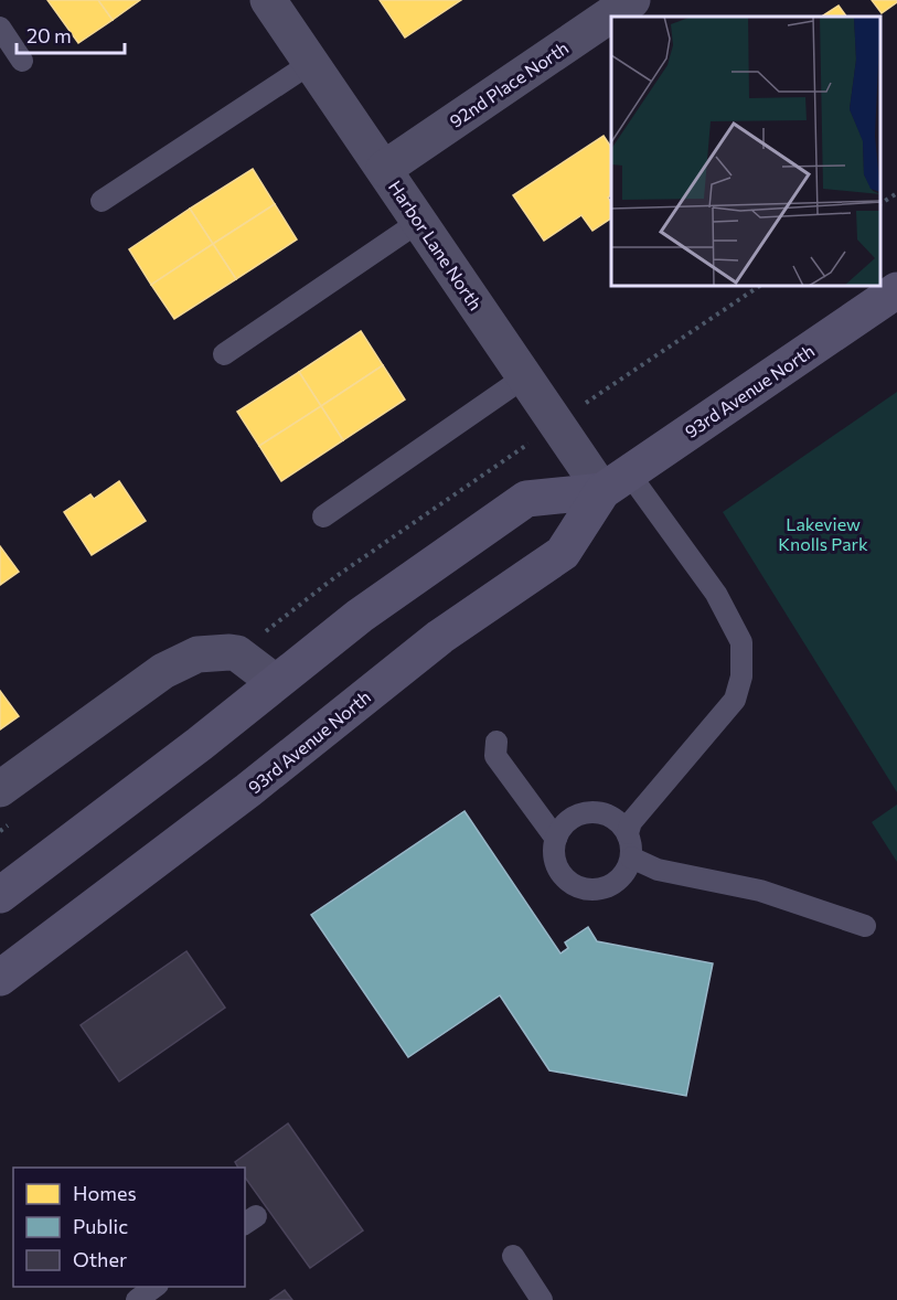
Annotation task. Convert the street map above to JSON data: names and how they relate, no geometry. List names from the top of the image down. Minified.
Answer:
{"streets":{"main road":["93rd Avenue North"],"street":["92nd Place North","Harbor Lane North"]},"crossings":[["92nd Place North","Harbor Lane North"],["Harbor Lane North","93rd Avenue North"]],"parks":["Lakeview Knolls Park"],"legend":["Homes","Public","Other"],"scale_bar":"20 m"}
